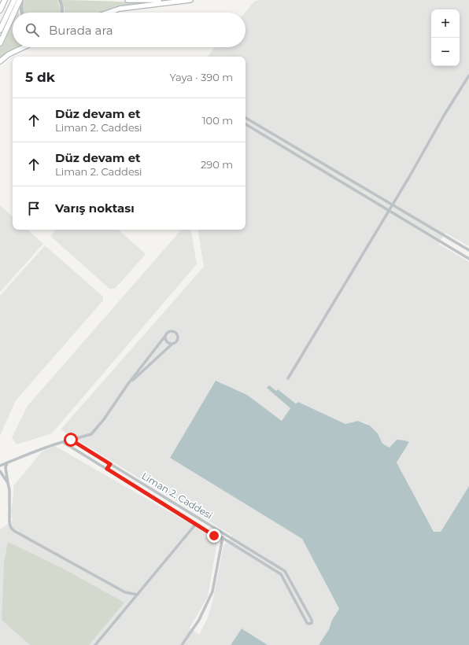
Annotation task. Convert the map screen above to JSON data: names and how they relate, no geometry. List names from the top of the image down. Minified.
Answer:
{"streets":{"street":["Liman 2. Caddesi"]},"page":{"map_buttons":["+","−"],"search":"Burada ara","heading":["5 dk","Yaya · 390 m"],"list":[["Düz devam et","Liman 2. Caddesi","100 m"],["Düz devam et","Liman 2. Caddesi","290 m"],"Varış noktası"]}}
